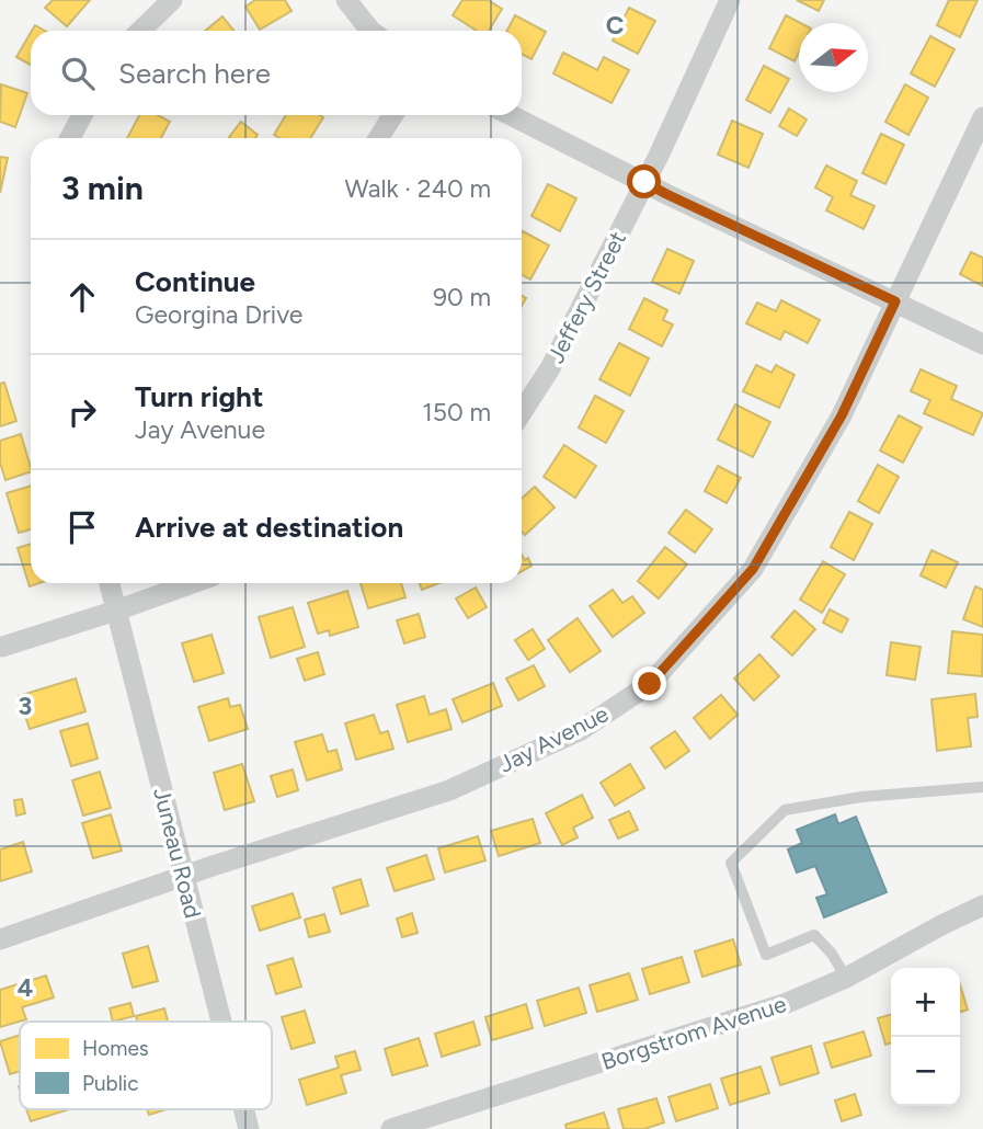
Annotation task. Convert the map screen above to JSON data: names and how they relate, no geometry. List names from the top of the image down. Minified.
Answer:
{"streets":{"street":["Jeffery Street","Jay Avenue","Juneau Road","Borgstrom Avenue"]},"crossings":[["Jay Avenue","Juneau Road"]],"legend":["Homes","Public"],"north":"right","page":{"search":"Search here","heading":["3 min","Walk · 240 m"],"list":[["Continue","Georgina Drive","90 m"],["Turn right","Jay Avenue","150 m"],"Arrive at destination"],"map_buttons":["+","−"]},"grid":{"columns":["C"],"rows":["3","4"]}}
